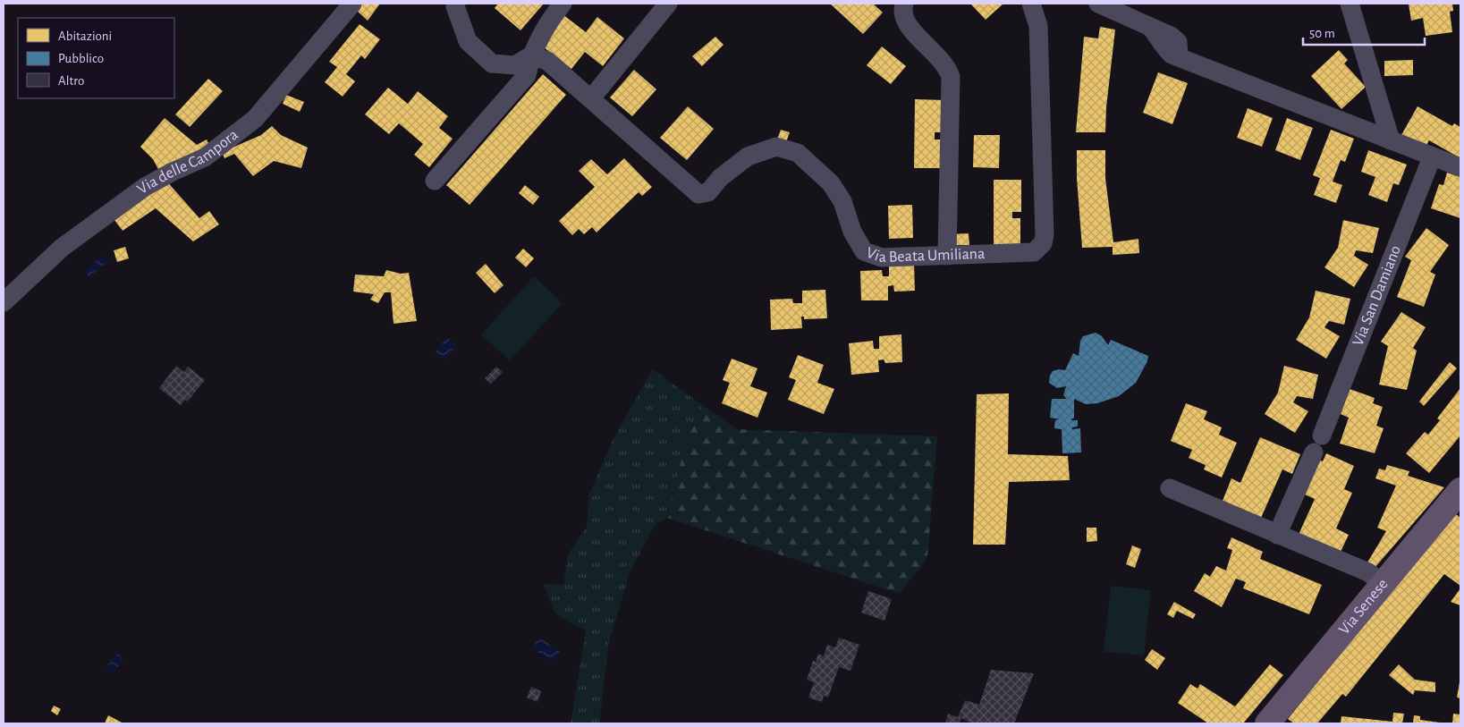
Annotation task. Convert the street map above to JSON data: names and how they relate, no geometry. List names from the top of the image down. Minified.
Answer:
{"streets":{"main road":["Via Senese"],"street":["Via delle Campora","Via Beata Umiliana","Via San Damiano"]},"legend":["Abitazioni","Pubblico","Altro"],"scale_bar":"50 m"}
